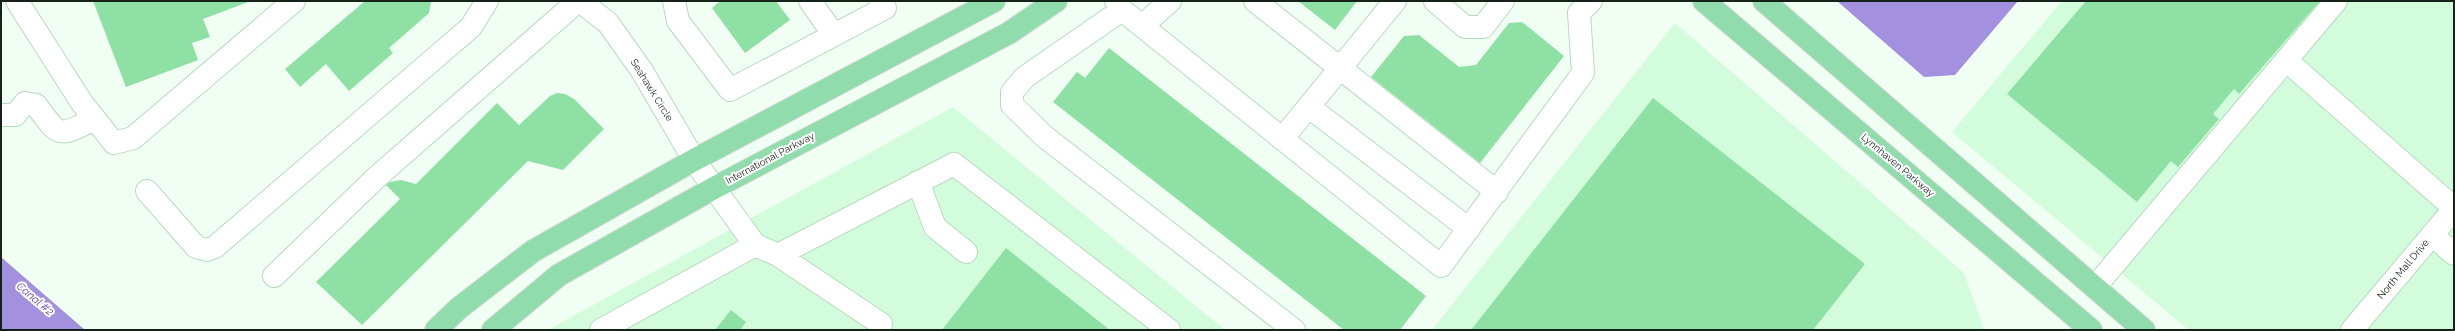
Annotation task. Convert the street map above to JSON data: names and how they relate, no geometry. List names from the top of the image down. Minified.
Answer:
{"streets":{"main road":["International Parkway","Lynnhaven Parkway"],"street":["Seahawk Circle","North Mall Drive"]},"crossings":[["Seahawk Circle","International Parkway"]],"water":["Canal #2"]}
